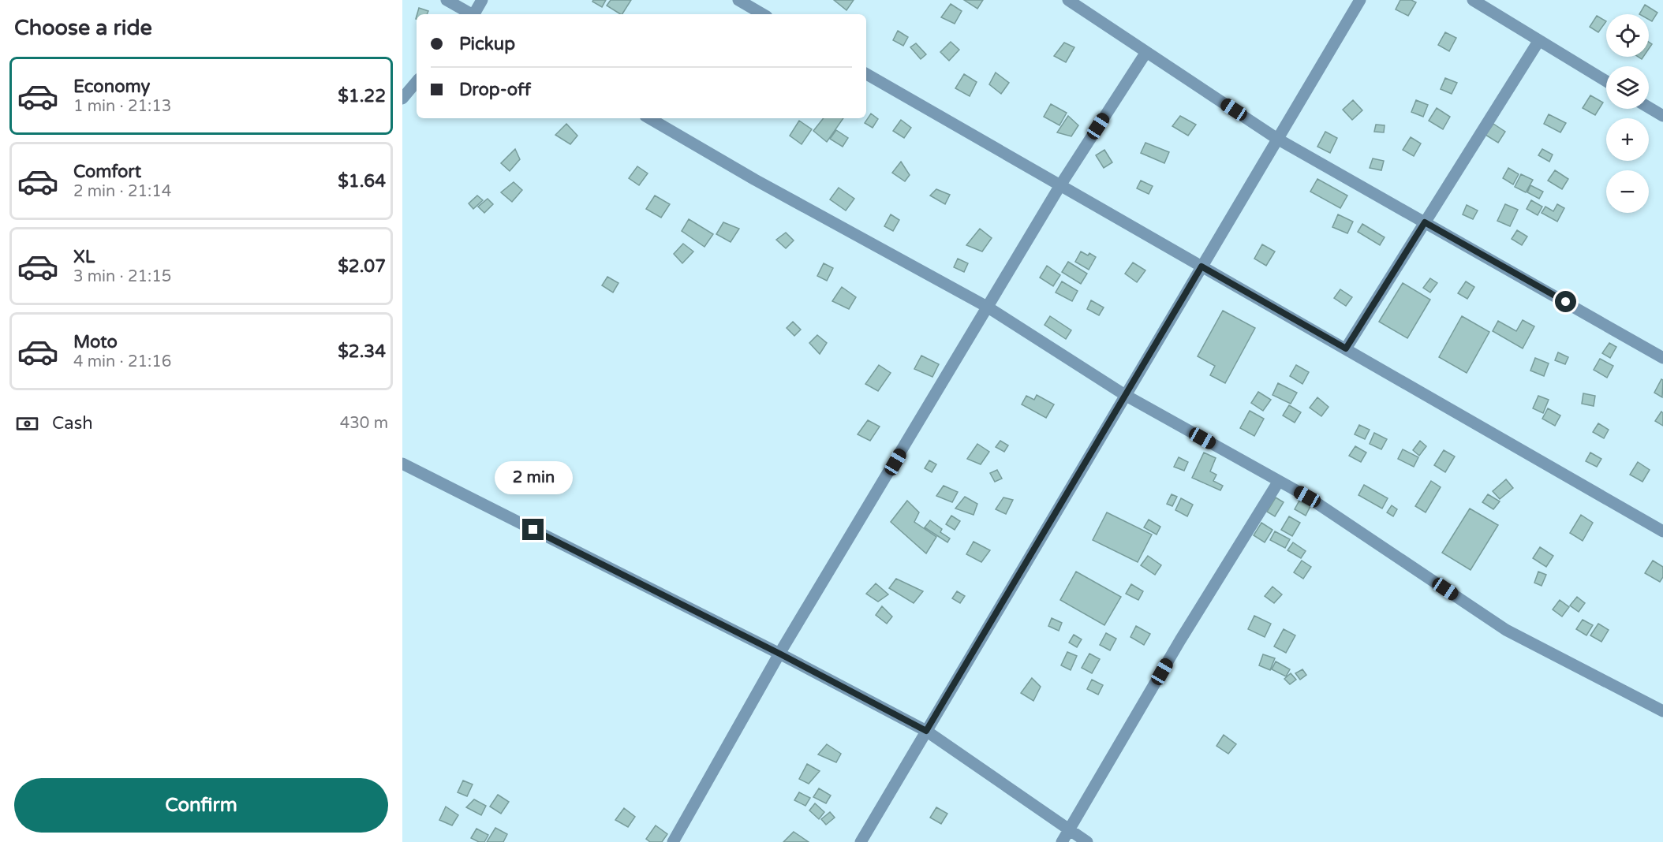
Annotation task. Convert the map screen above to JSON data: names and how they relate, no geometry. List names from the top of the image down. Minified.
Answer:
{"page":{"heading":"Choose a ride","map_buttons":["+","−"],"banner":["Pickup","Drop-off"],"list":[{"name":"Economy","note":"1 min · 21:13","value":"$1.22"},{"name":"Comfort","note":"2 min · 21:14","value":"$1.64"},{"name":"XL","note":"3 min · 21:15","value":"$2.07"},{"name":"Moto","note":"4 min · 21:16","value":"$2.34"}],"pay":["Cash","430 m"],"bubble":"2 min","buttons":"Confirm"}}
